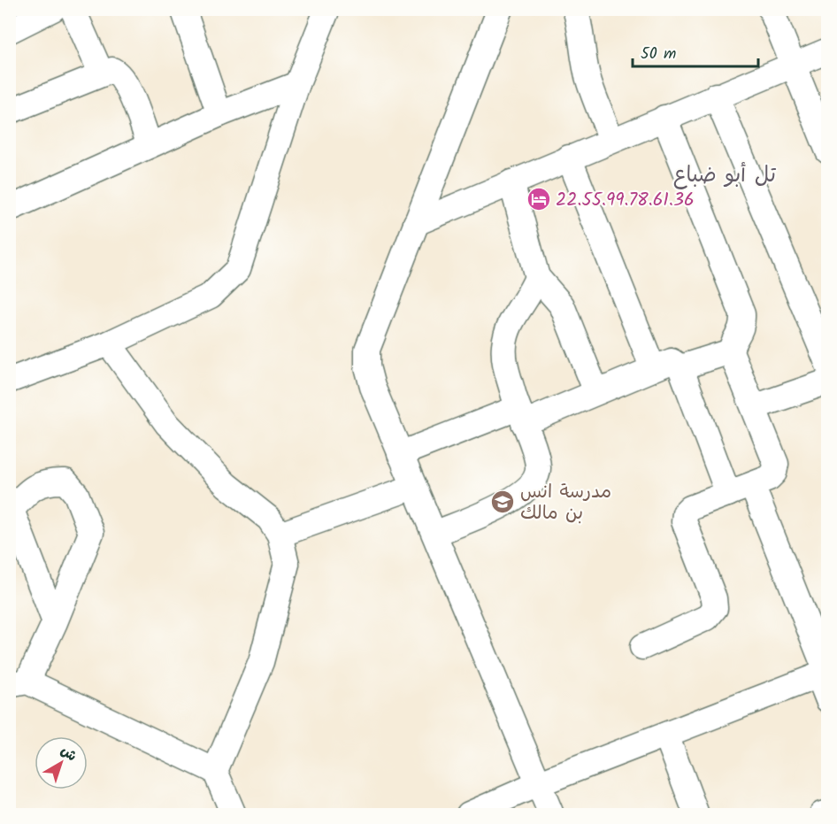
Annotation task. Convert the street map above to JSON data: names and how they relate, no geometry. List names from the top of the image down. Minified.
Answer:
{"districts":["تل أبو ضباع"],"places":{"hotel":["22.55.99.78.61.36"],"school or university":["مدرسة انس بن مالك"]},"scale_bar":"50 m","north":"top right"}
